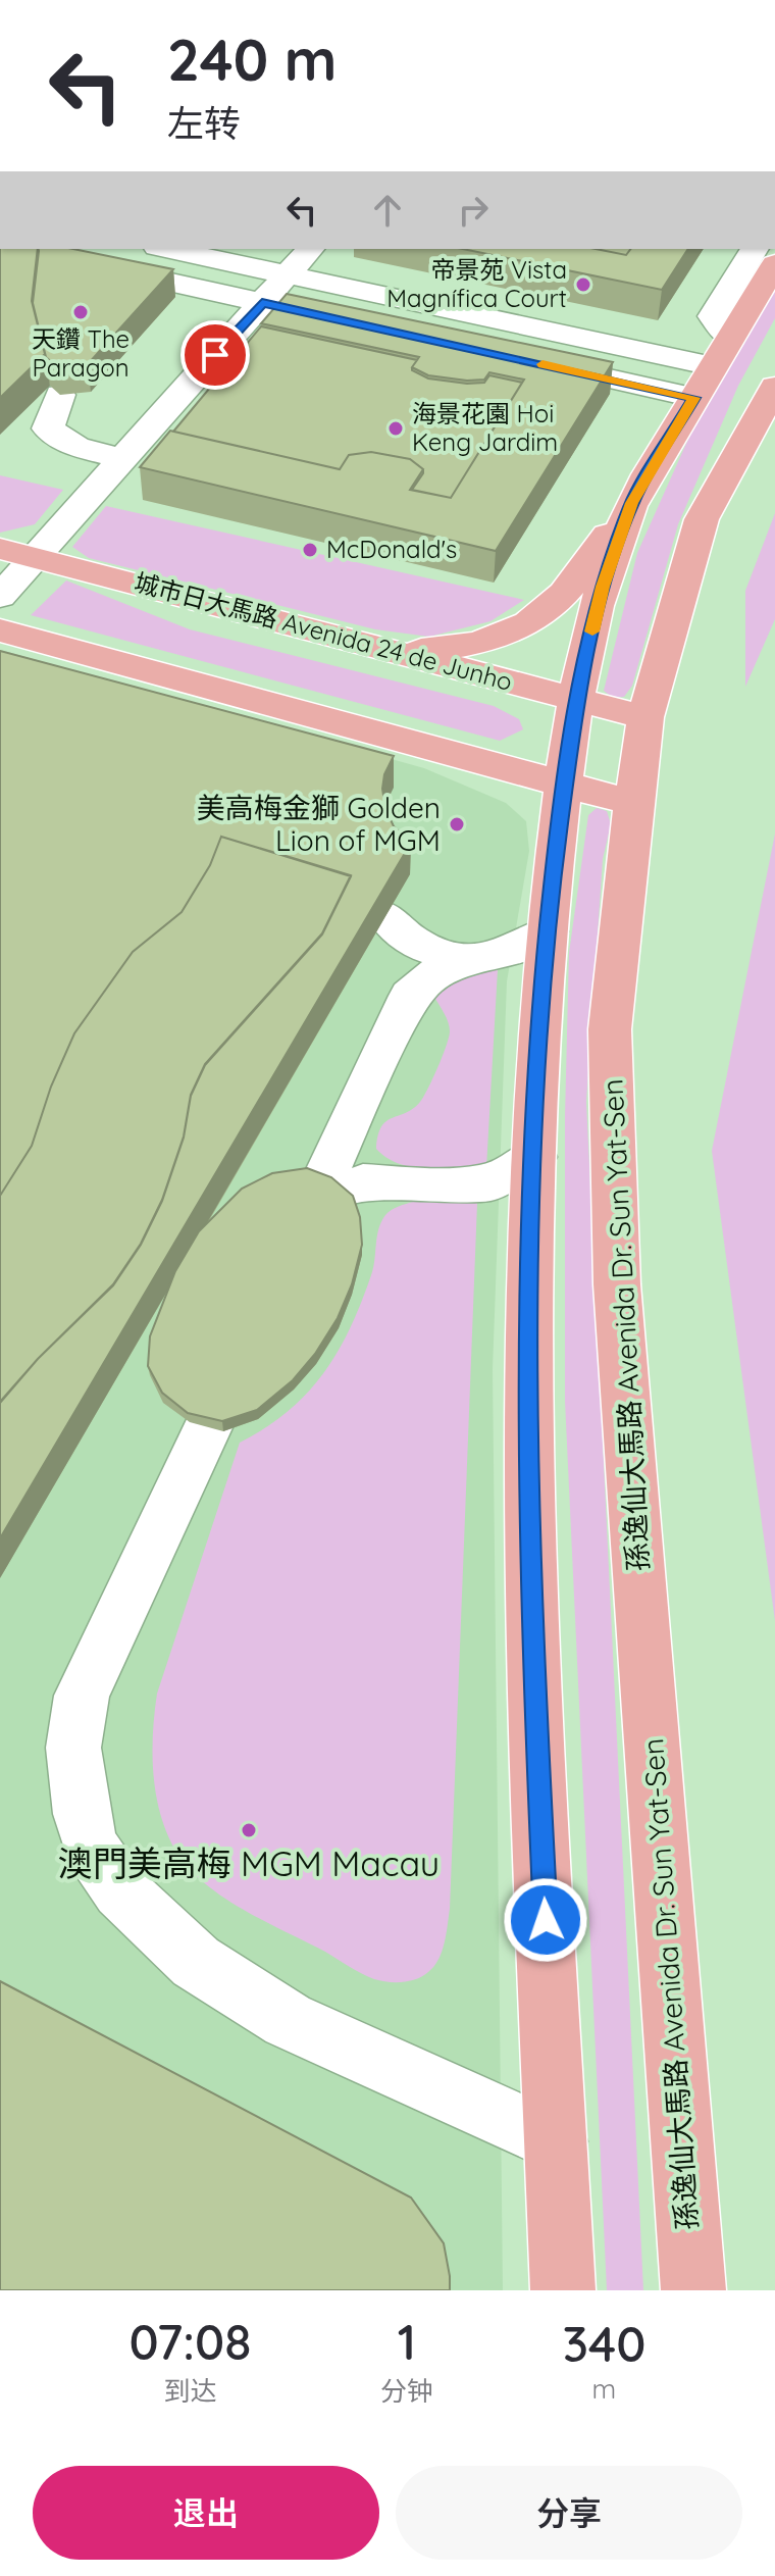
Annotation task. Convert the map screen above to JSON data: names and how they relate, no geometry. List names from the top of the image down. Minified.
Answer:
{"streets":{"main road":["城市日大馬路 Avenida 24 de Junho","孫逸仙大馬路 Avenida Dr. Sun Yat-Sen"]},"crossings":[["城市日大馬路 Avenida 24 de Junho","孫逸仙大馬路 Avenida Dr. Sun Yat-Sen"]],"places":["帝景苑 Vista Magnífica Court","天鑽 The Paragon","海景花園 Hoi Keng Jardim","McDonald's","美高梅金獅 Golden Lion of MGM","澳門美高梅 MGM Macau"],"page":{"turn":["240 m","左转"],"eta":["07:08","到达","1","分钟","340","m"],"buttons":["退出","分享"]}}
